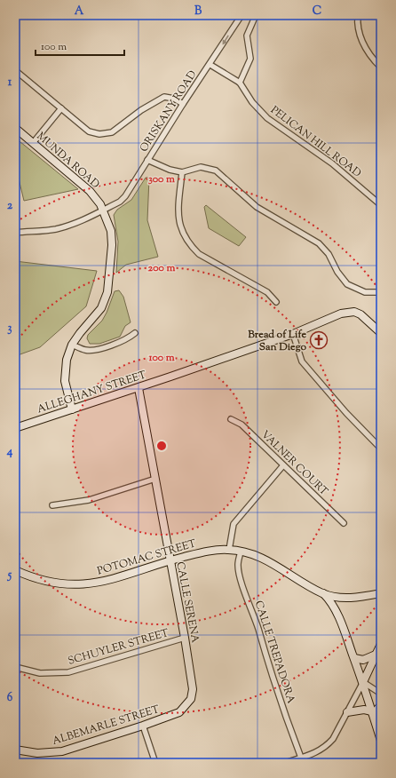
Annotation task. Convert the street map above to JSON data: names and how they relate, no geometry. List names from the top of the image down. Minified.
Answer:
{"streets":{"street":["ORISKANY ROAD","PELICAN HILL ROAD","MUNDA ROAD","ALLEGHANY STREET","VALNER COURT","POTOMAC STREET","CALLE SERENA","SCHUYLER STREET","CALLE TREPADORA","ALBEMARLE STREET"]},"crossings":[["ORISKANY ROAD","PELICAN HILL ROAD"],["ORISKANY ROAD","MUNDA ROAD"],["MUNDA ROAD","ALLEGHANY STREET"],["ALLEGHANY STREET","CALLE SERENA"],["POTOMAC STREET","CALLE SERENA"],["POTOMAC STREET","CALLE TREPADORA"],["CALLE SERENA","SCHUYLER STREET"],["CALLE SERENA","ALBEMARLE STREET"]],"places":{"church":["Bread of Life San Diego"]},"scale_bar":"100 m","grid":{"columns":["A","B","C"],"rows":["1","2","3","4","5","6"]},"rings":["300 m","200 m","100 m"]}
